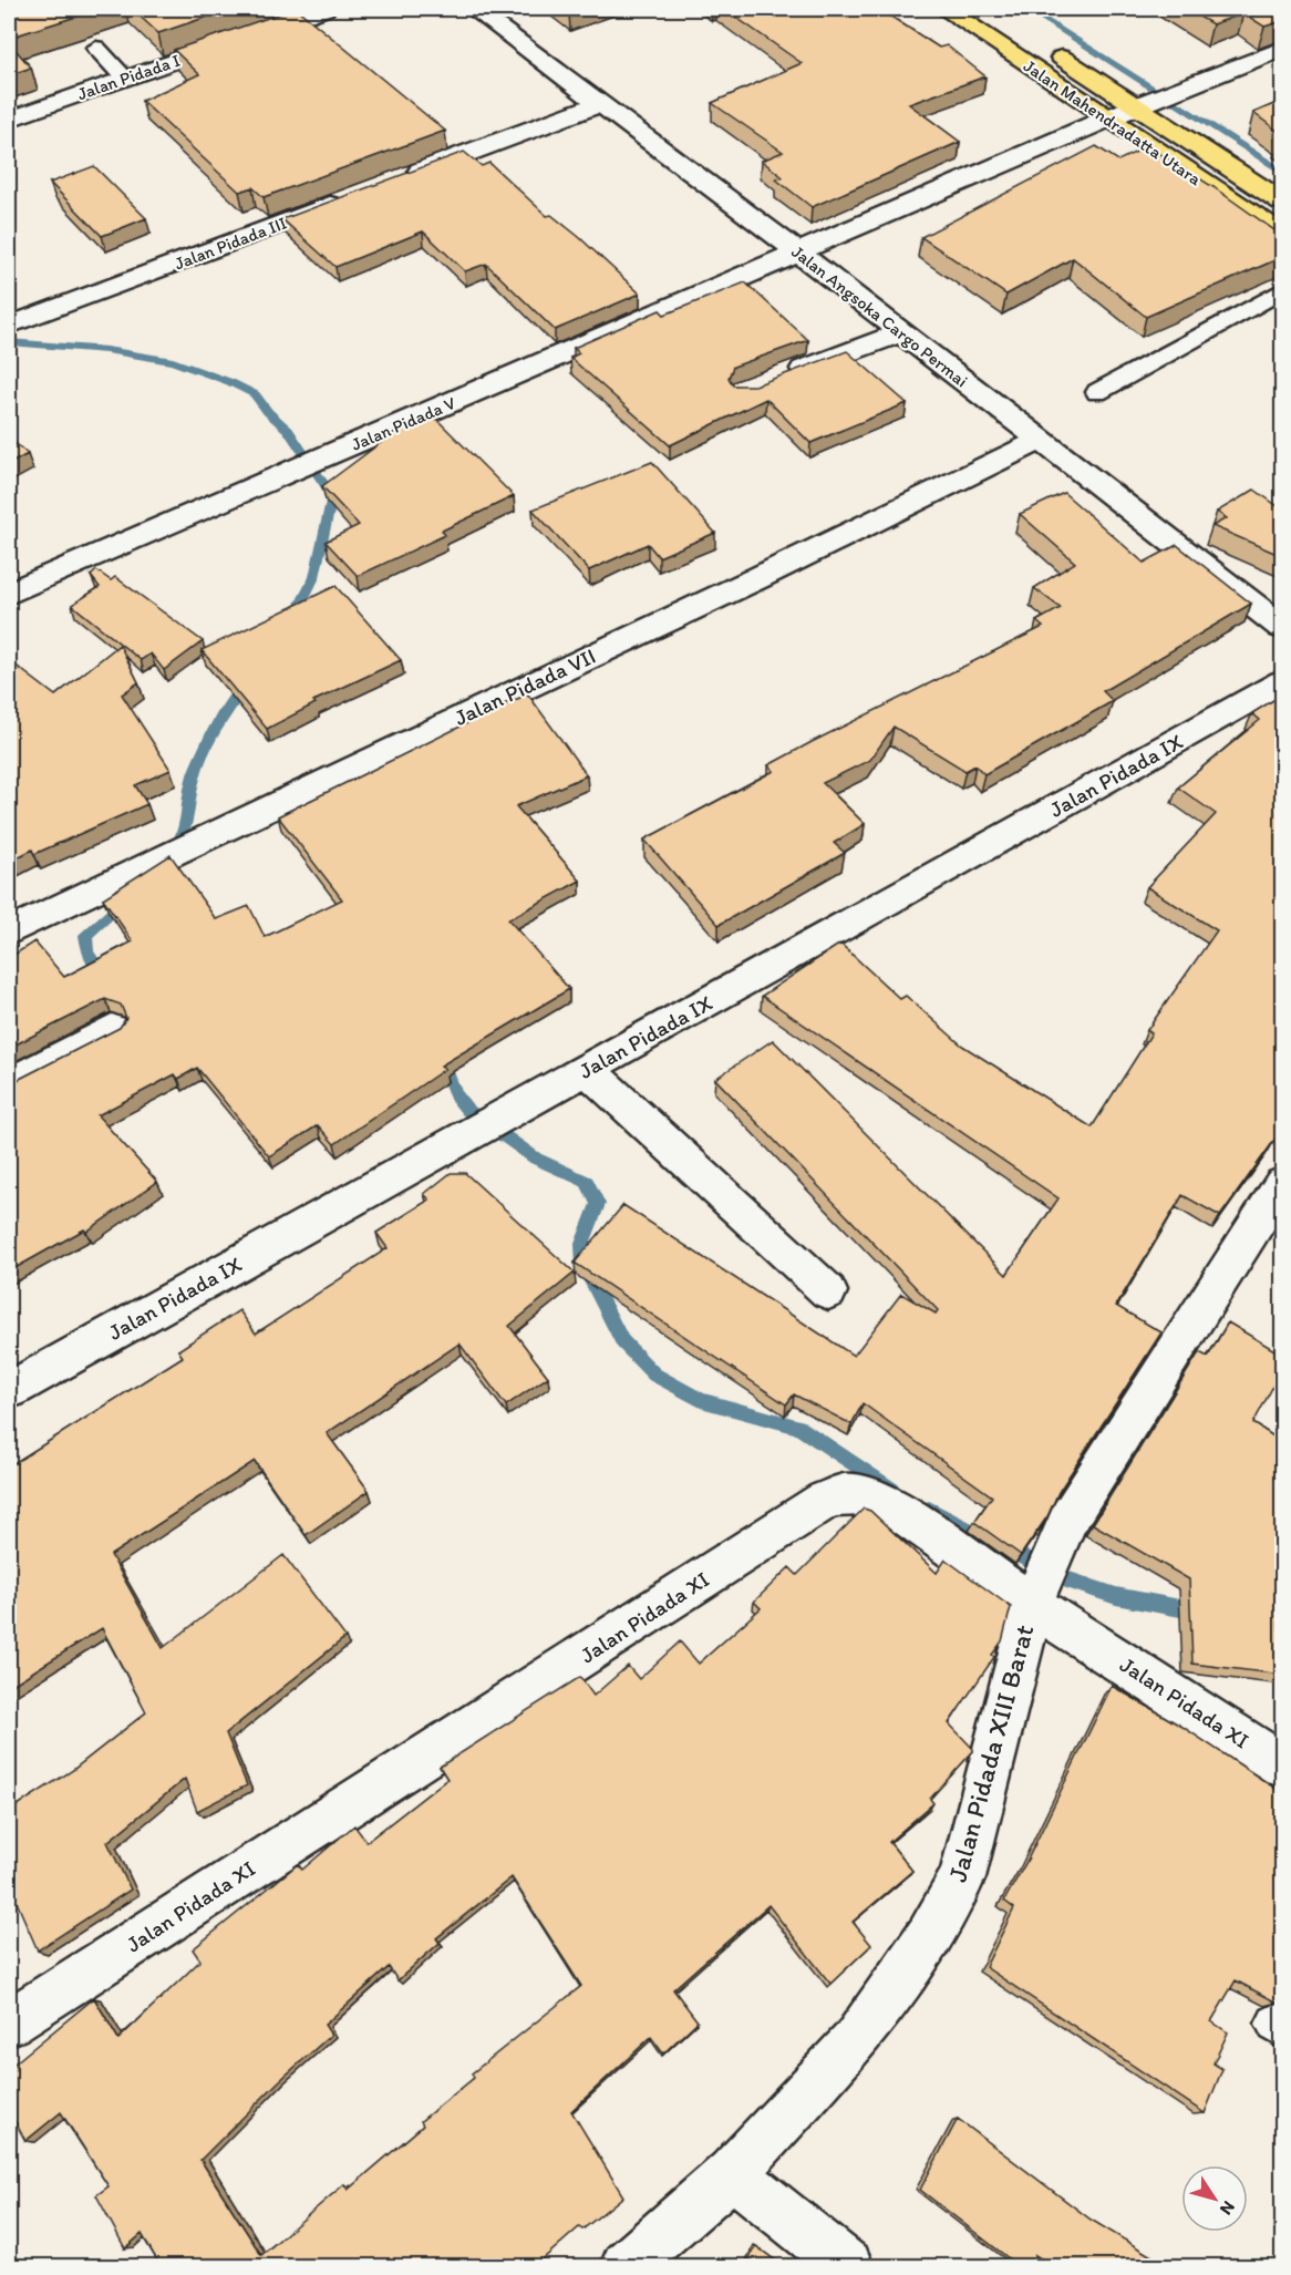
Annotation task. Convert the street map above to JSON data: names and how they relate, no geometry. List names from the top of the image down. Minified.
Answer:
{"streets":{"highway":["Jalan Mahendradatta Utara"],"street":["Jalan Pidada I","Jalan Pidada III","Jalan Angsoka Cargo Permai","Jalan Pidada V","Jalan Pidada VII","Jalan Pidada IX","Jalan Pidada XI","Jalan Pidada XIII Barat"]},"crossings":[["Jalan Mahendradatta Utara","Jalan Pidada V"],["Jalan Angsoka Cargo Permai","Jalan Pidada V"],["Jalan Angsoka Cargo Permai","Jalan Pidada VII"],["Jalan Pidada XI","Jalan Pidada XIII Barat"]],"north":"bottom right"}
